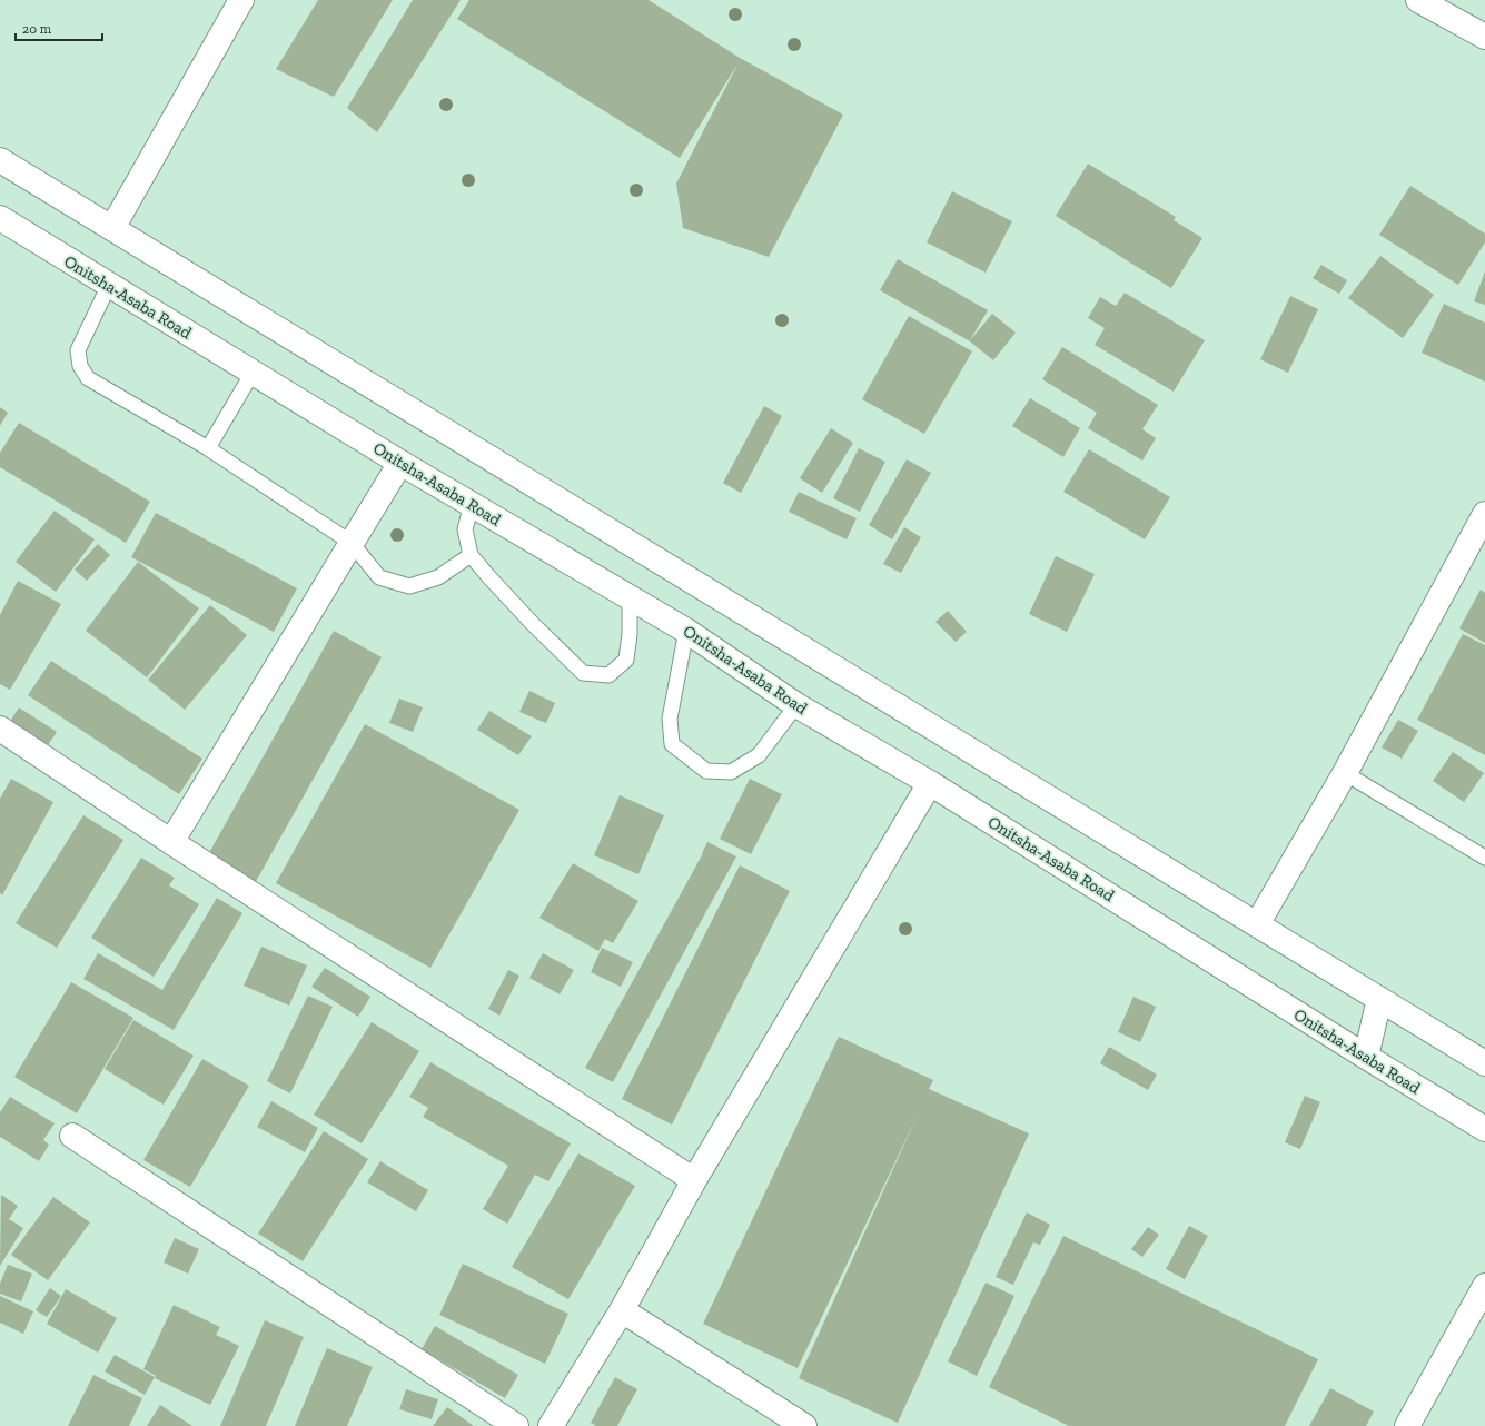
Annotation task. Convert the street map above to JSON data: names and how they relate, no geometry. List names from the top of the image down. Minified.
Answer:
{"streets":{"main road":["Onitsha-Asaba Road"]},"scale_bar":"20 m"}
